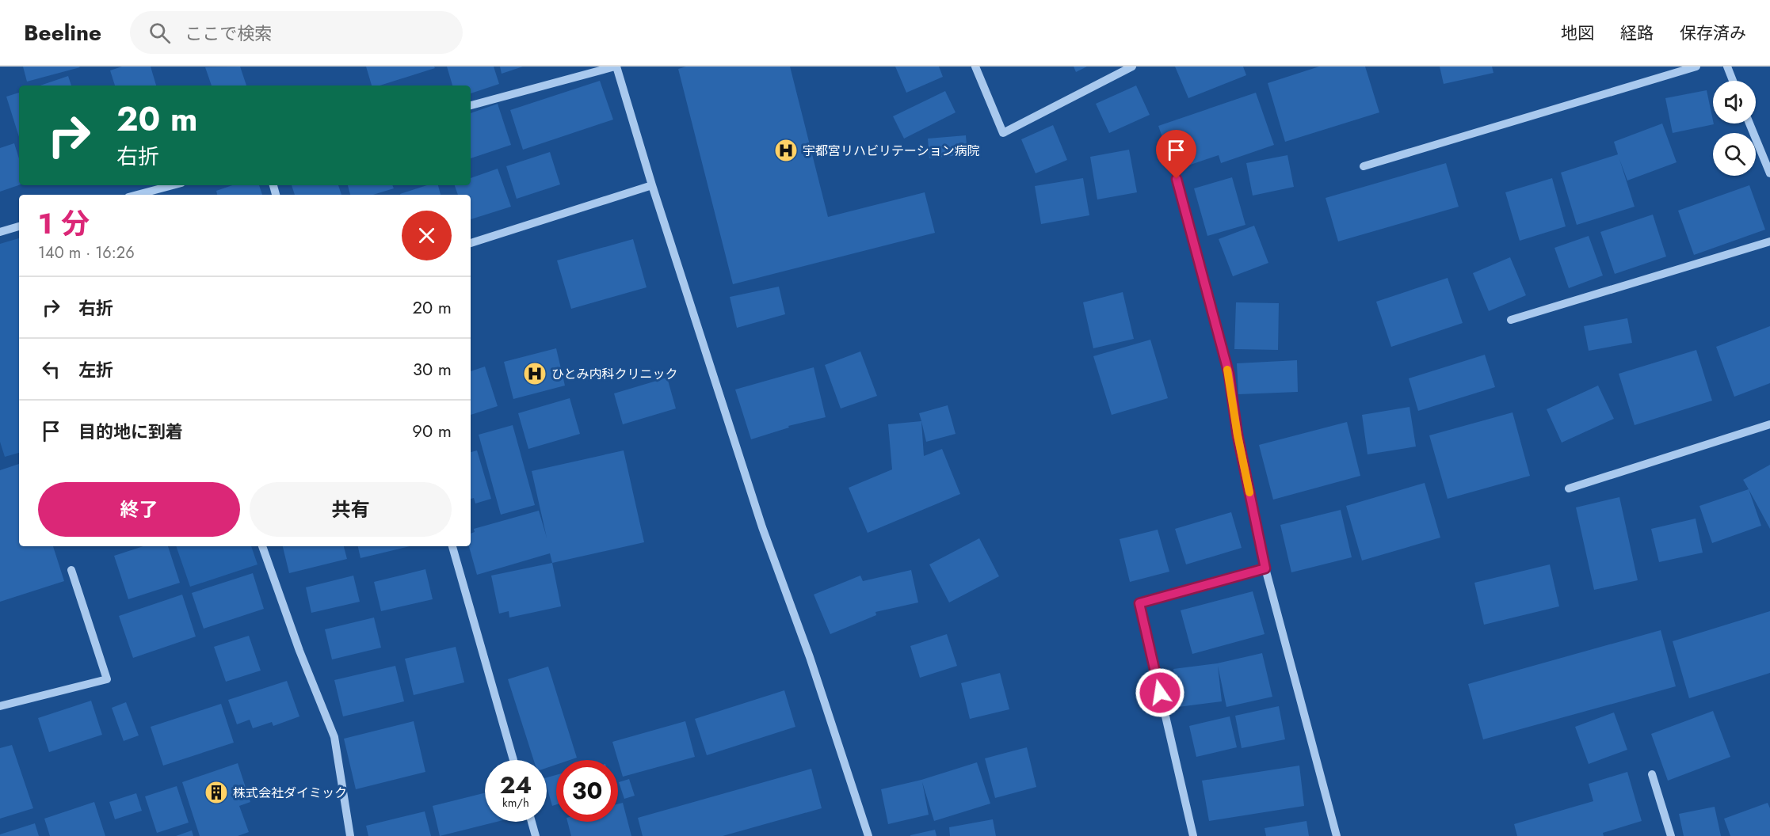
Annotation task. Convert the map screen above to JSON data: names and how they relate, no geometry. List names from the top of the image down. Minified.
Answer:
{"places":{"hospital":["宇都宮リハビリテーション病院","ひとみ内科クリニック"],"building":["株式会社ダイミック"]},"page":{"header":"Beeline","search":"ここで検索","nav":["地図","経路","保存済み"],"turn":["20 m","右折"],"heading":["1 分","140 m · 16:26"],"list":[{"name":"右折","value":"20 m"},{"name":"左折","value":"30 m"},{"name":"目的地に到着","value":"90 m"}],"buttons":["終了","共有"],"speed":"24 km/h","limit":"30"}}
